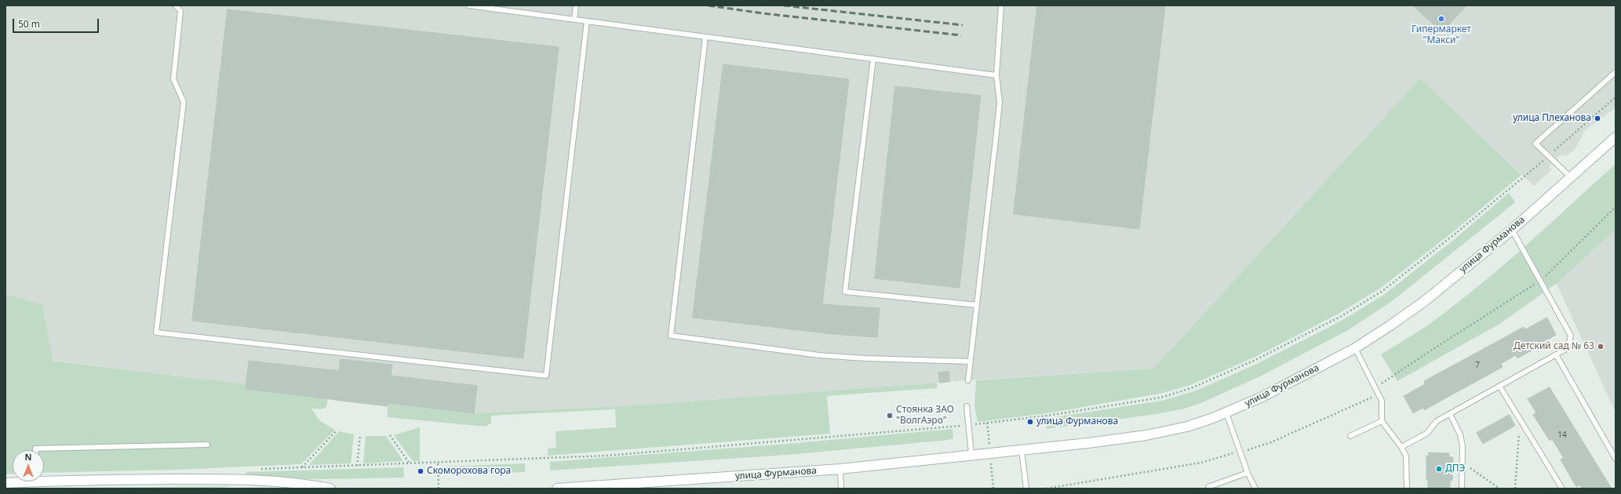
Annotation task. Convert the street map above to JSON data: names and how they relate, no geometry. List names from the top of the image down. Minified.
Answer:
{"streets":{"main road":["улица Фурманова"]},"places":["Гипермаркет \"Макси\"","улица Плеханова","Детский сад № 63","Стоянка ЗАО \"ВолгАэро\"","улица Фурманова","ДПЭ","Скоморохова гора"],"house_numbers":["7","14"],"scale_bar":"50 m","north":"top"}
